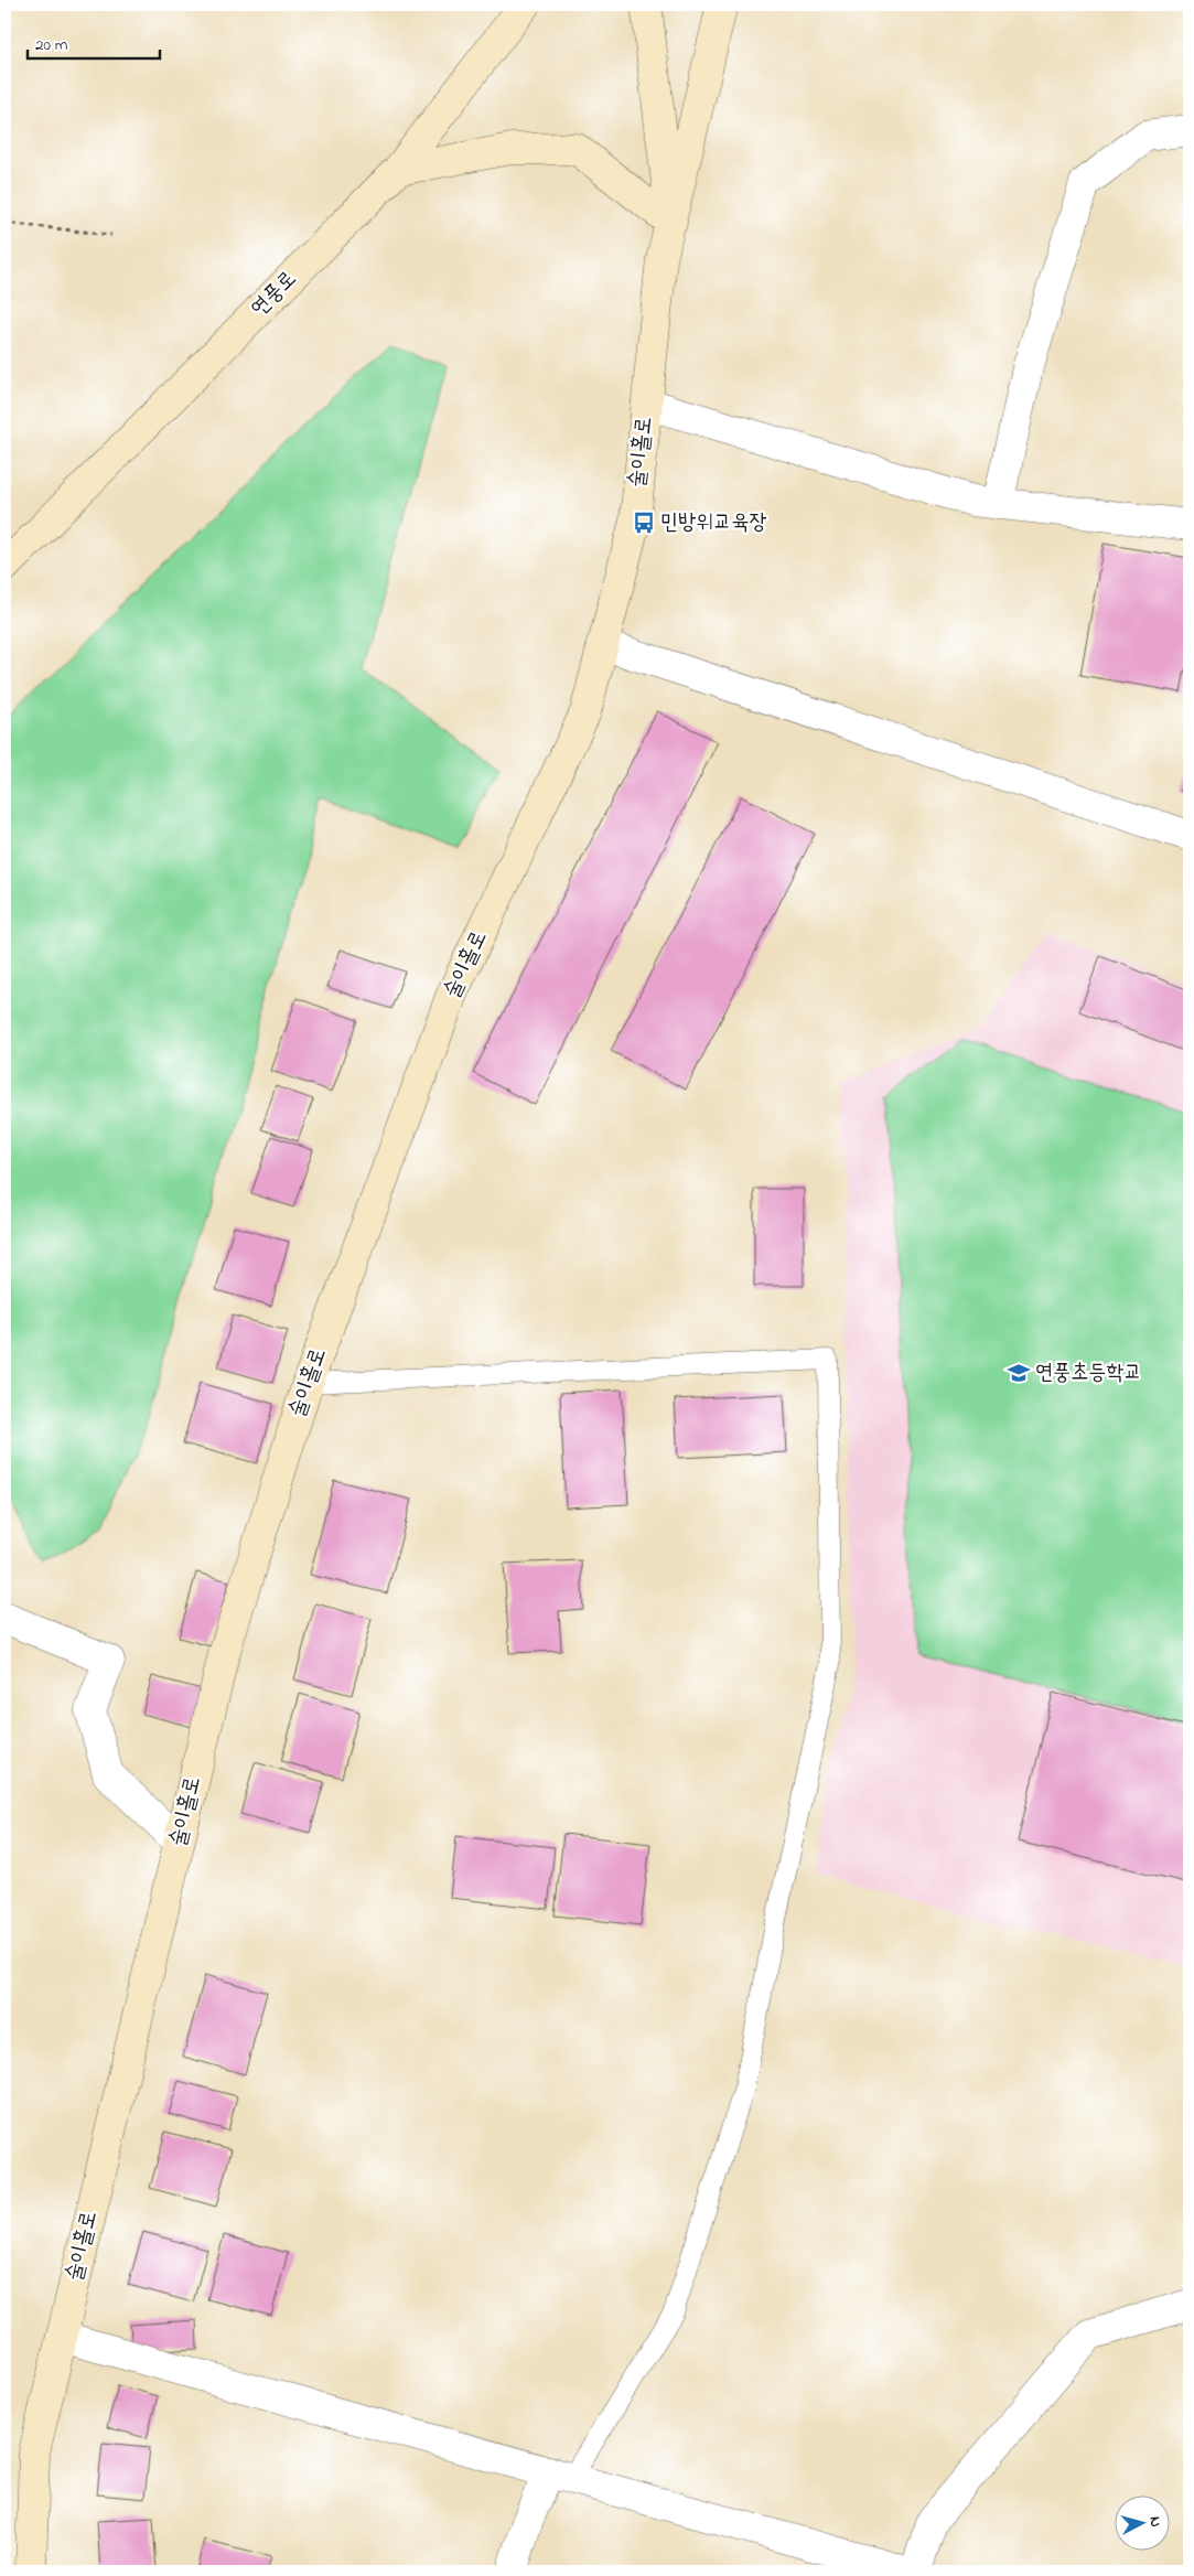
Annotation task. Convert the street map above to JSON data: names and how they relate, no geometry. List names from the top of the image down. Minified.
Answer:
{"streets":{"main road":["연풍로","술이홀로"]},"places":{"bus stop":["민방위교육장"],"school or university":["연풍초등학교"]},"scale_bar":"20 m","north":"right"}
